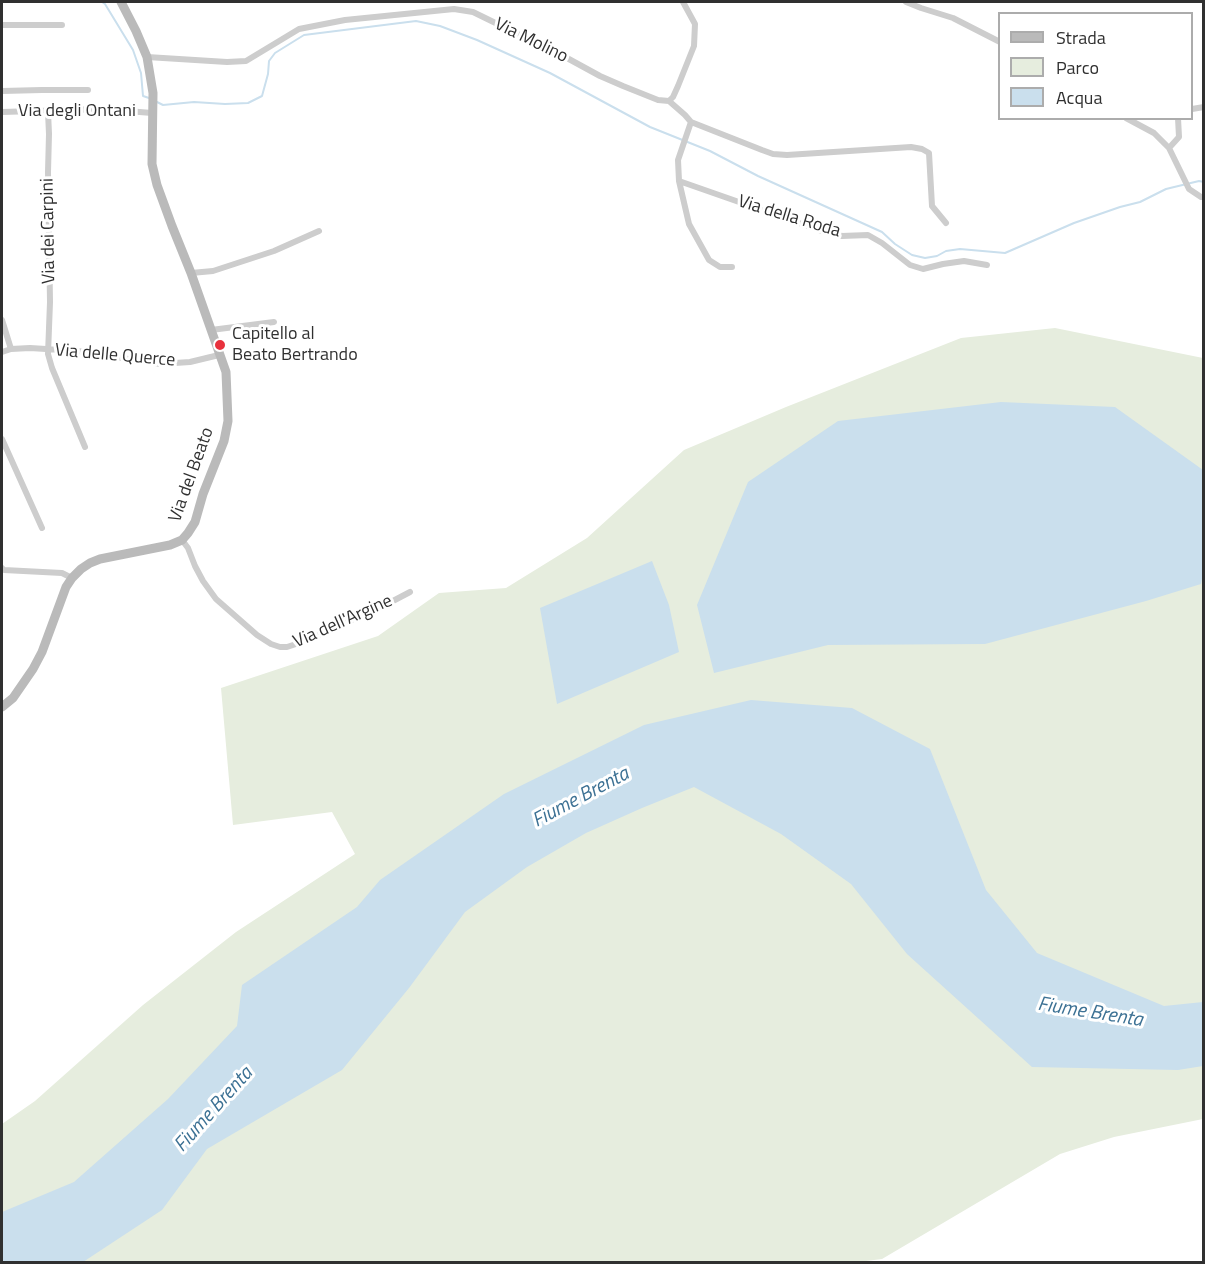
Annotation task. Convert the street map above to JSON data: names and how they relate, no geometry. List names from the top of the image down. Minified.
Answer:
{"streets":{"street":["Via Molino","Via degli Ontani","Via della Roda","Via dei Carpini","Via delle Querce","Via del Beato","Via dell'Argine"]},"crossings":[["Via Molino","Via del Beato"],["Via degli Ontani","Via dei Carpini"],["Via degli Ontani","Via del Beato"],["Via dei Carpini","Via delle Querce"],["Via delle Querce","Via del Beato"],["Via del Beato","Via dell'Argine"]],"water":["Fiume Brenta"],"places":["Capitello al Beato Bertrando"],"legend":["Strada","Parco","Acqua"]}
